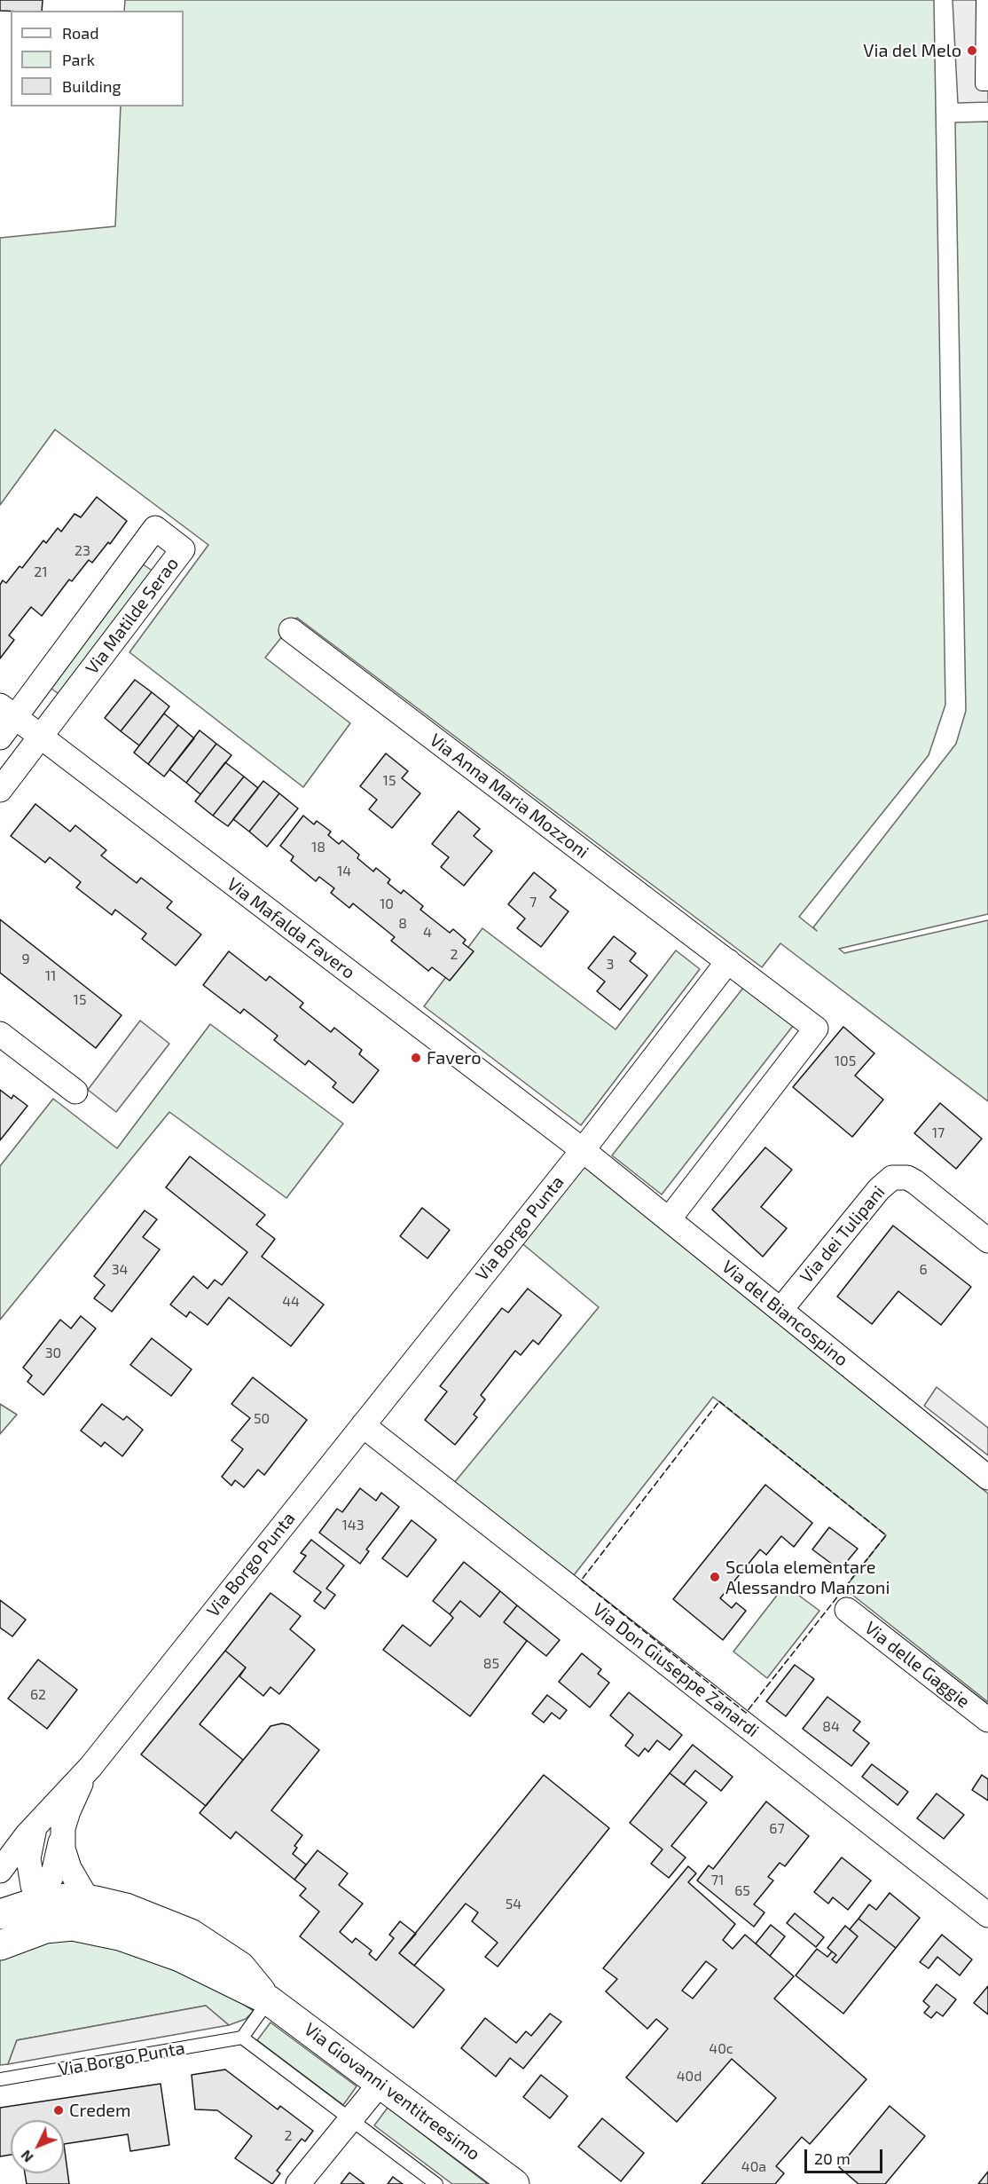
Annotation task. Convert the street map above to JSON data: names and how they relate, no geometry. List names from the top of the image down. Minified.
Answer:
{"streets":{"street":["Via Matilde Serao","Via Anna Maria Mozzoni","Via Mafalda Favero","Via Borgo Punta","Via dei Tulipani","Via del Biancospino","Via delle Gaggie","Via Don Giuseppe Zanardi","Via Giovanni ventitreesimo"]},"crossings":[["Via Matilde Serao","Via Mafalda Favero"],["Via Anna Maria Mozzoni","Via Borgo Punta"],["Via Mafalda Favero","Via Borgo Punta"],["Via Mafalda Favero","Via del Biancospino"],["Via Borgo Punta","Via del Biancospino"],["Via Borgo Punta","Via Don Giuseppe Zanardi"],["Via Borgo Punta","Via Giovanni ventitreesimo"],["Via dei Tulipani","Via del Biancospino"]],"places":["Via del Melo","Favero","Scuola elementare Alessandro Manzoni","Credem"],"house_numbers":["23","21","15","18","14","7","10","8","4","2","9","3","11","15","105","17","34","6","44","30","50","143","85","62","84","67","71","65","54","40c","40d","2","40a"],"legend":["Road","Park","Building"],"scale_bar":"20 m","north":"bottom left"}
